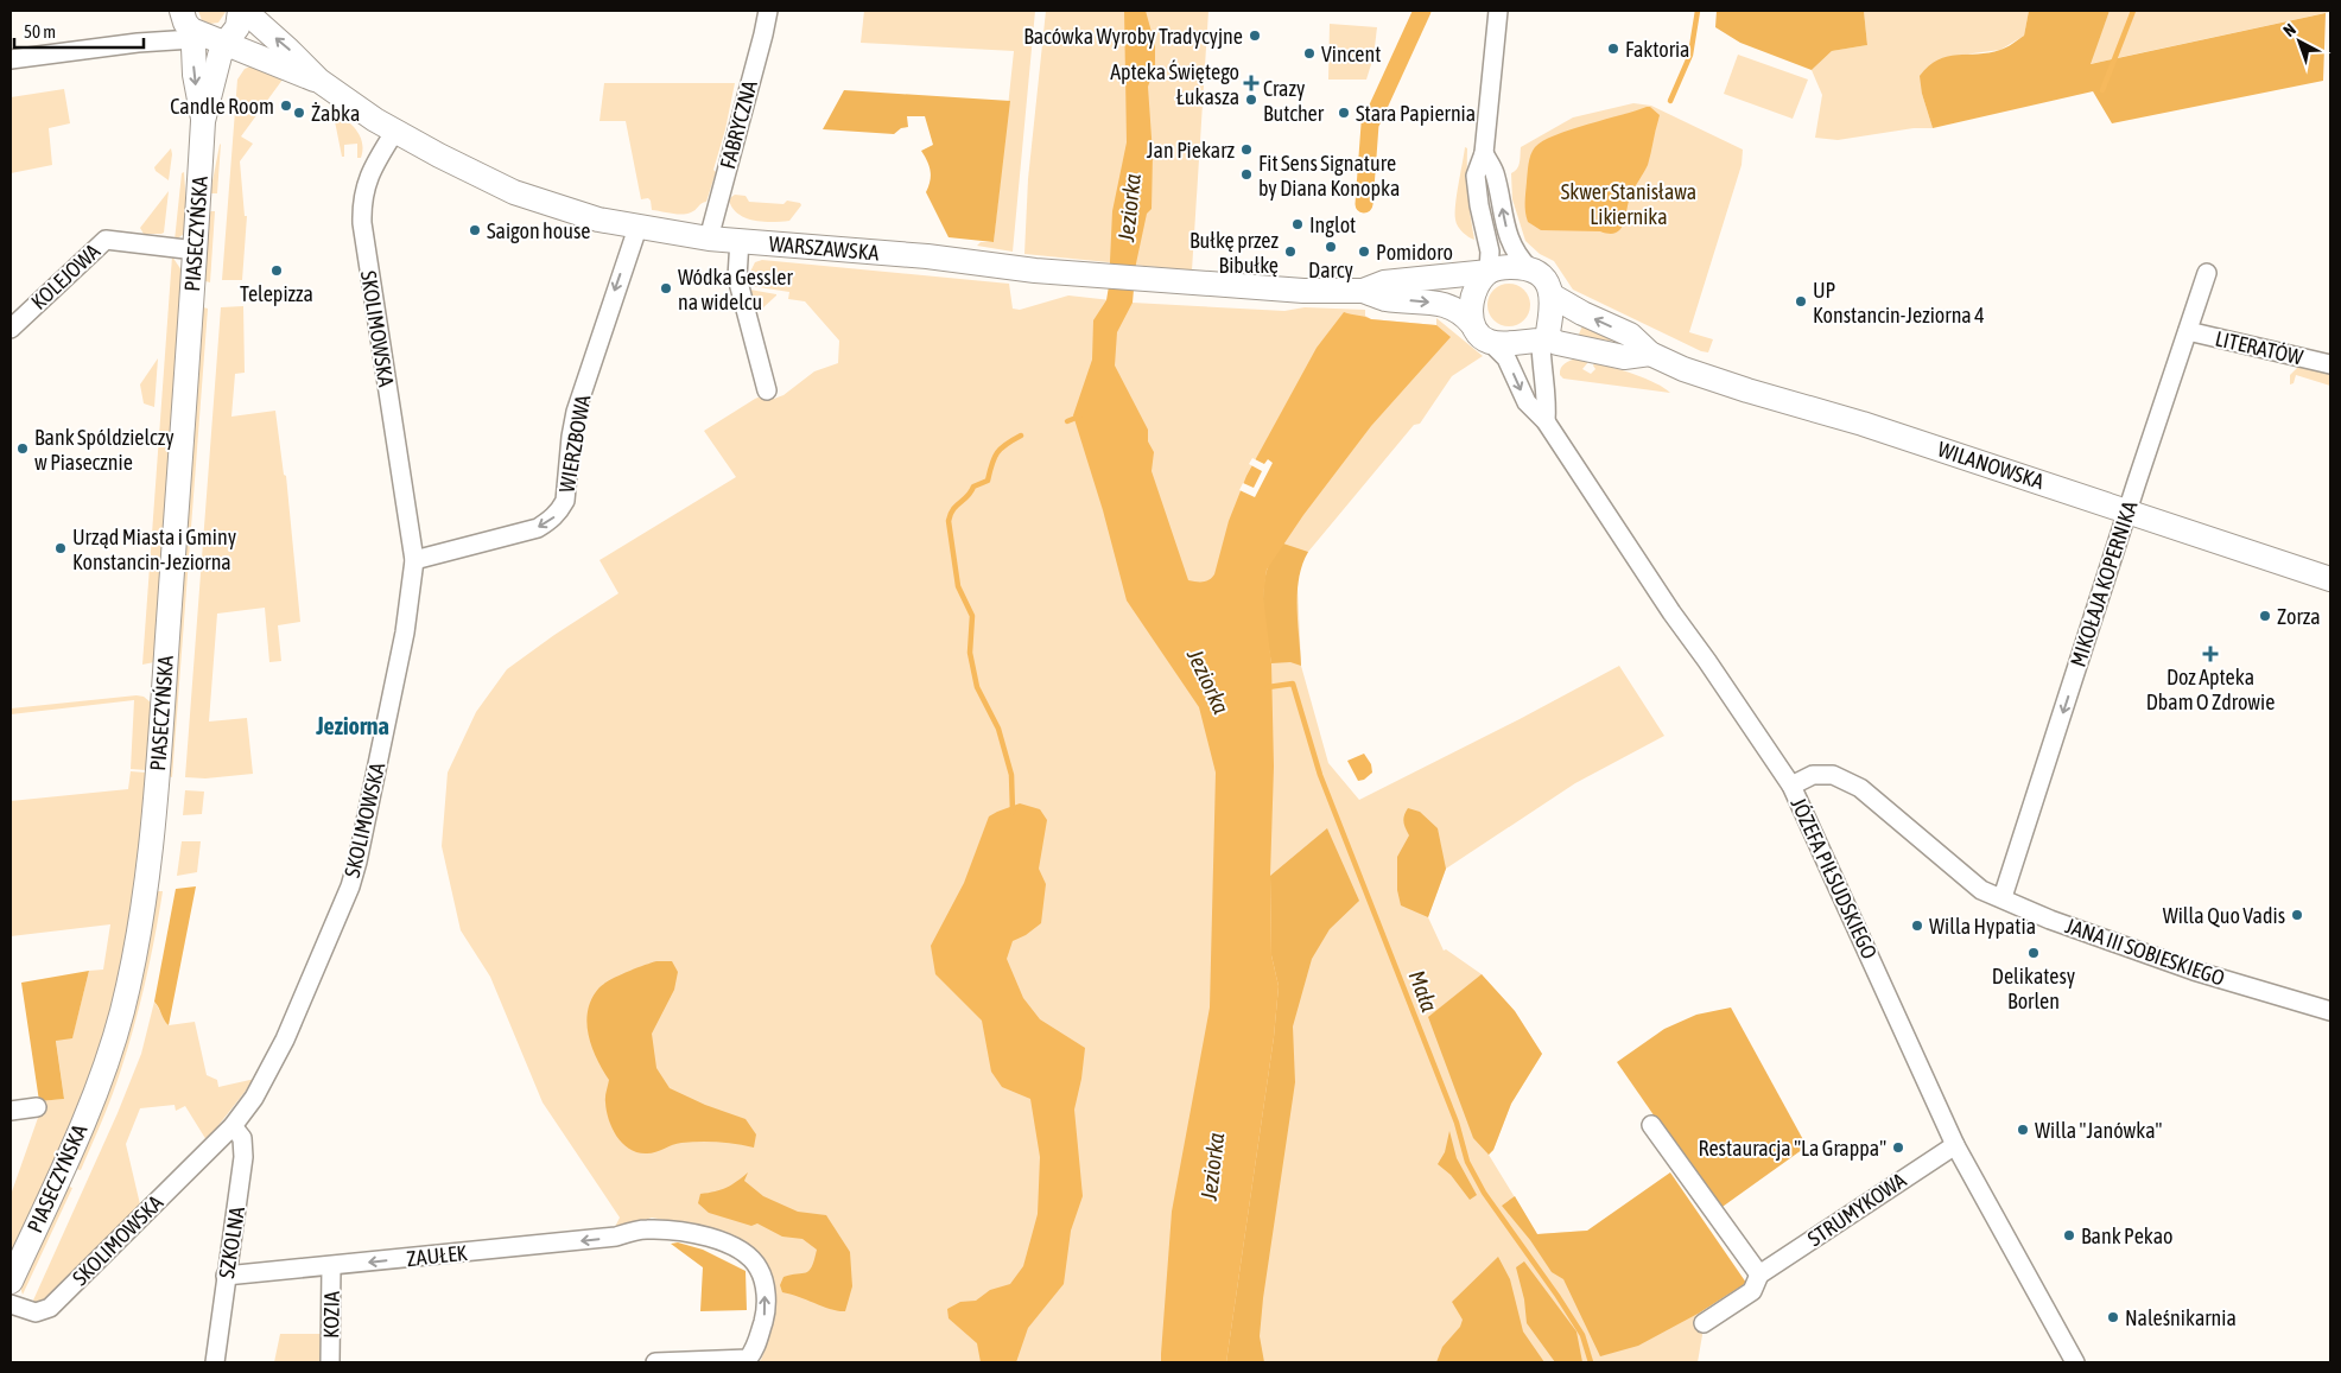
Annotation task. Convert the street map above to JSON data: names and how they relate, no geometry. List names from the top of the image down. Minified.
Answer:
{"streets":{"main road":["PIASECZYŃSKA","WARSZAWSKA","WILANOWSKA"],"street":["FABRYCZNA","KOLEJOWA","SKOLIMOWSKA","LITERATÓW","WIERZBOWA","MIKOŁAJA KOPERNIKA","JÓZEFA PIŁSUDSKIEGO","JANA III SOBIESKIEGO","STRUMYKOWA","SZKOLNA","ZAUŁEK","KOZIA"]},"crossings":[["FABRYCZNA","WARSZAWSKA"],["PIASECZYŃSKA","WARSZAWSKA"],["PIASECZYŃSKA","KOLEJOWA"],["WARSZAWSKA","SKOLIMOWSKA"],["WARSZAWSKA","WIERZBOWA"],["WARSZAWSKA","WILANOWSKA"],["WARSZAWSKA","JÓZEFA PIŁSUDSKIEGO"],["SKOLIMOWSKA","WIERZBOWA"],["SKOLIMOWSKA","SZKOLNA"],["LITERATÓW","MIKOŁAJA KOPERNIKA"],["WILANOWSKA","MIKOŁAJA KOPERNIKA"],["WILANOWSKA","JÓZEFA PIŁSUDSKIEGO"],["MIKOŁAJA KOPERNIKA","JANA III SOBIESKIEGO"],["JÓZEFA PIŁSUDSKIEGO","JANA III SOBIESKIEGO"],["JÓZEFA PIŁSUDSKIEGO","STRUMYKOWA"],["SZKOLNA","ZAUŁEK"],["ZAUŁEK","KOZIA"]],"one_way":["WIERZBOWA","MIKOŁAJA KOPERNIKA"],"districts":["Jeziorna"],"water":["Jeziorka","Mała"],"parks":["Skwer Stanisława Likiernika"],"places":{"other":["Bacówka Wyroby Tradycyjne","Faktoria","Vincent","Crazy Butcher","Candle Room","Żabka","Stara Papiernia","Jan Piekarz","Fit Sens Signature by Diana Konopka","Inglot","Saigon house","Darcy","Bułkę przez Bibułkę","Pomidoro","Telepizza","Wódka Gessler na widelcu","UP Konstancin-Jeziorna 4","Bank Spóldzielczy w Piasecznie","Urząd Miasta i Gminy Konstancin-Jeziorna","Zorza","Willa Quo Vadis","Willa Hypatia","Delikatesy Borlen","Willa \"Janówka\"","Restauracja \"La Grappa\"","Bank Pekao","Naleśnikarnia"],"health":["Apteka Świętego Łukasza","Doz Apteka Dbam O Zdrowie"]},"scale_bar":"50 m","north":"top left"}
